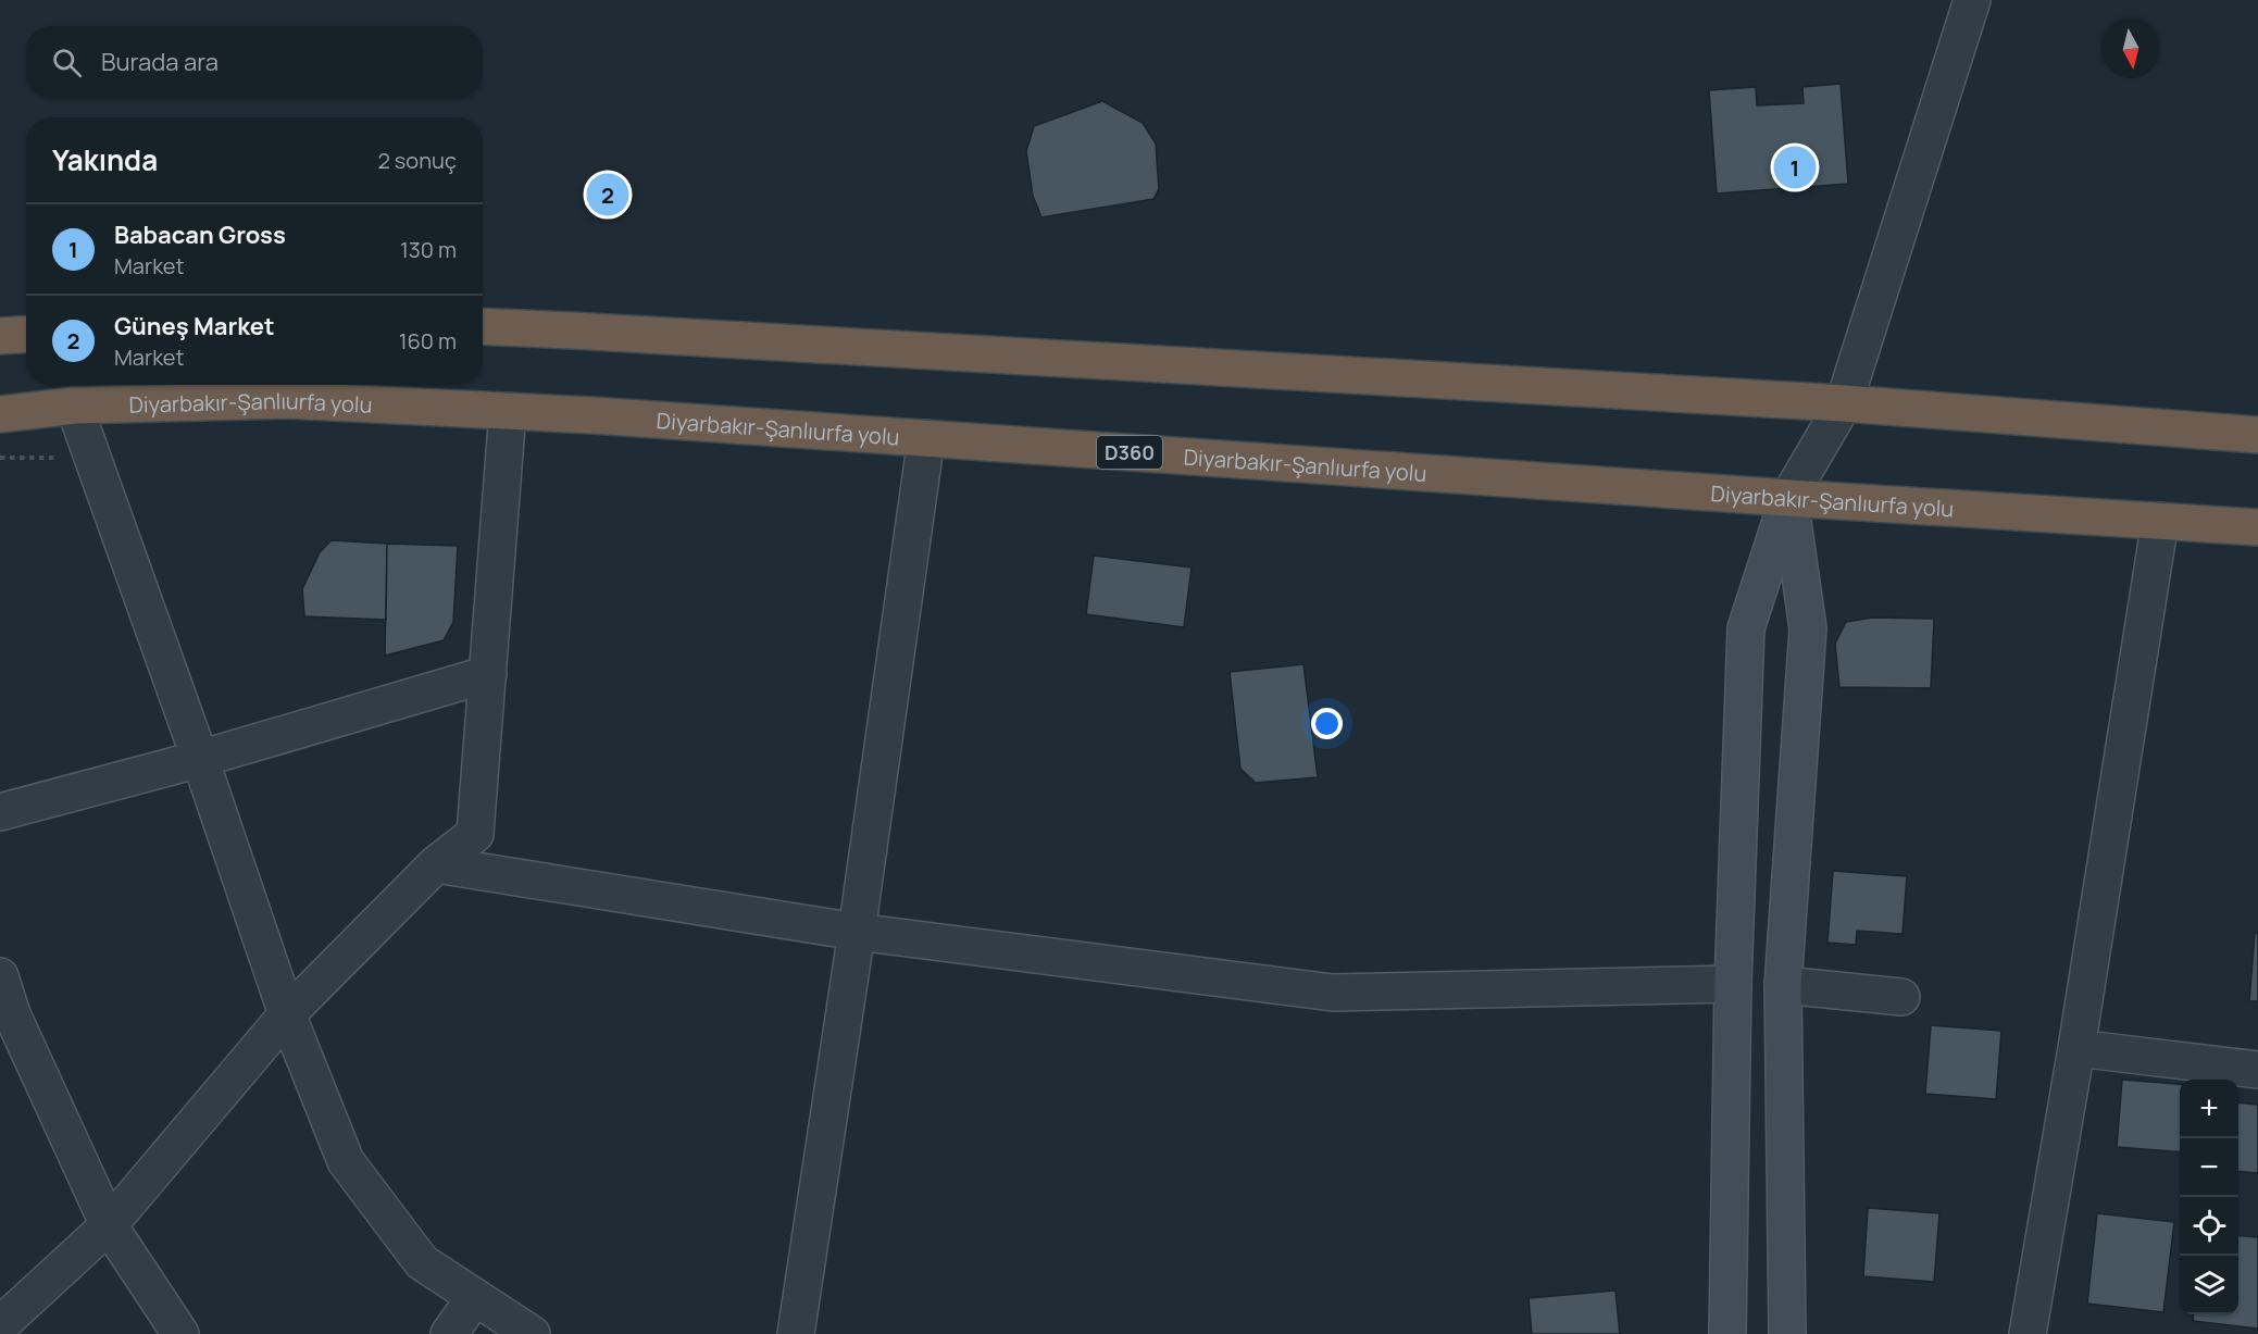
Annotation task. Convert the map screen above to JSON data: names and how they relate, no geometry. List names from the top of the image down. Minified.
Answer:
{"streets":{"highway":["Diyarbakır-Şanlıurfa yolu","D360"]},"north":"bottom","page":{"search":"Burada ara","heading":["Yakında","2 sonuç"],"pins":["1","2"],"list":[{"mark":"1","name":"Babacan Gross","note":"Market","value":"130 m"},{"mark":"2","name":"Güneş Market","note":"Market","value":"160 m"}],"map_buttons":["+","−"]}}
